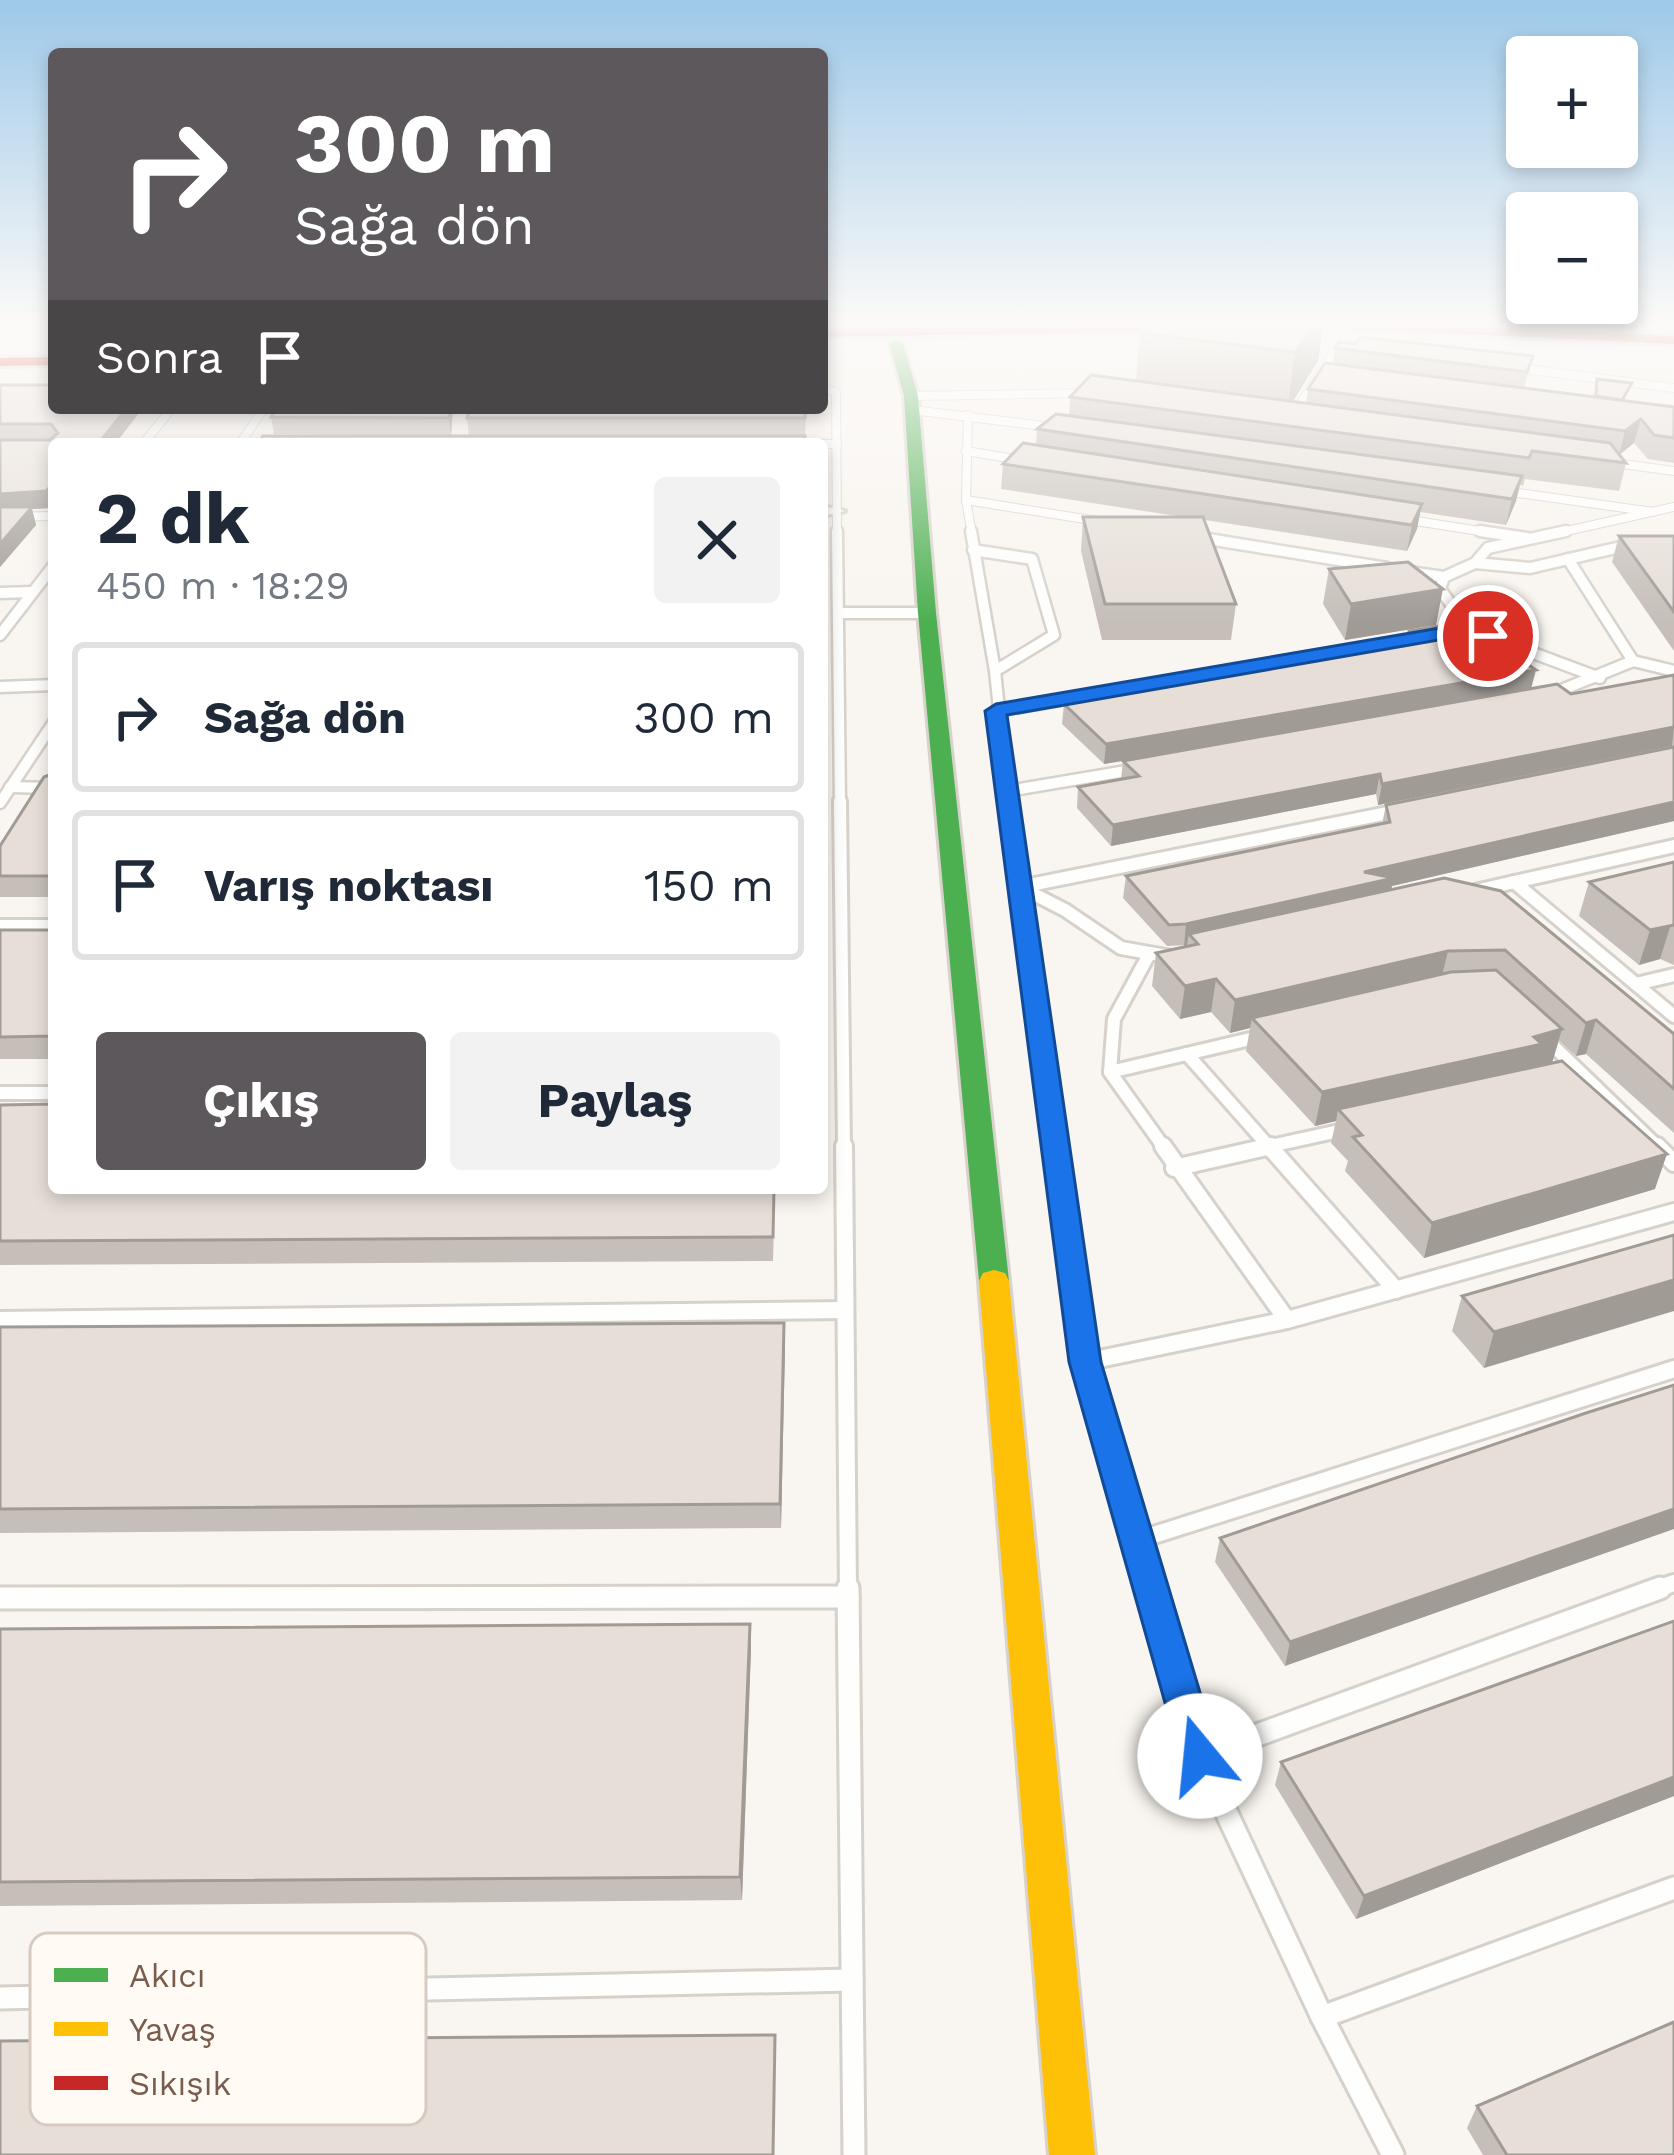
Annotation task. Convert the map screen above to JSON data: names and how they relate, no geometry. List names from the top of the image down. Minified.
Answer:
{"legend":["Akıcı","Yavaş","Sıkışık"],"page":{"map_buttons":["+","−"],"turn":["300 m","Sağa dön"],"then":"Sonra","heading":["2 dk","450 m · 18:29"],"list":[{"name":"Sağa dön","value":"300 m"},{"name":"Varış noktası","value":"150 m"}],"buttons":["Çıkış","Paylaş"]}}
